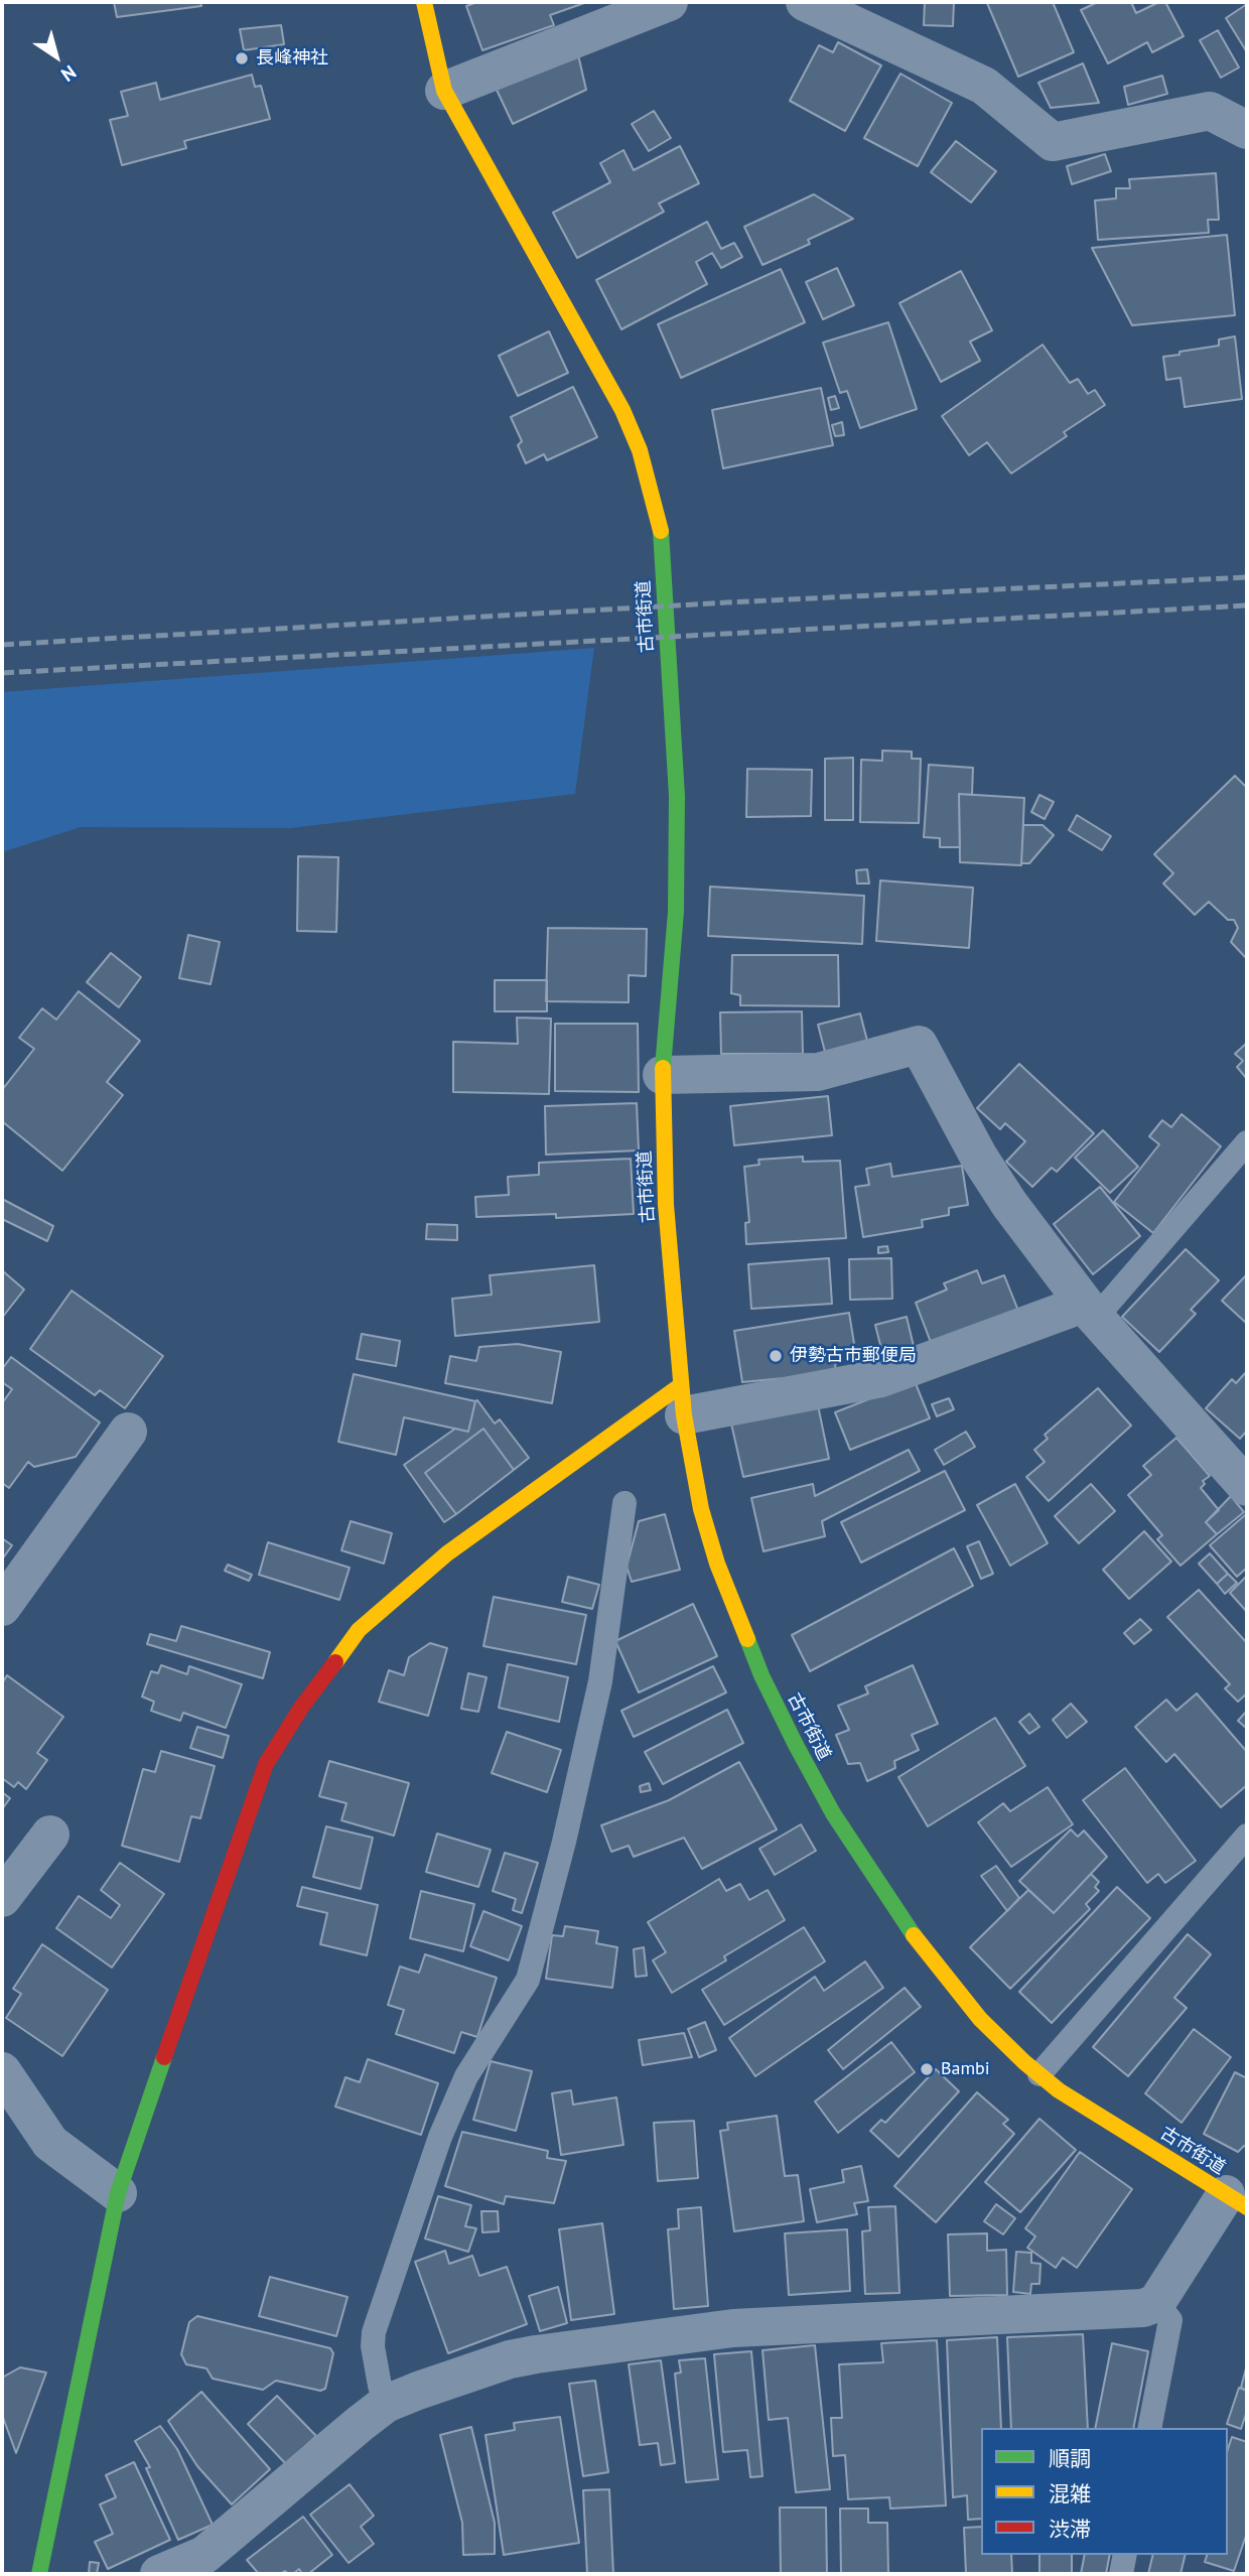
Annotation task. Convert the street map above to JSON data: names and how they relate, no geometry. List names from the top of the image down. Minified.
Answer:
{"streets":{"street":["古市街道"]},"places":["長峰神社","伊勢古市郵便局","Bambi"],"legend":["順調","混雑","渋滞"],"north":"bottom right"}
